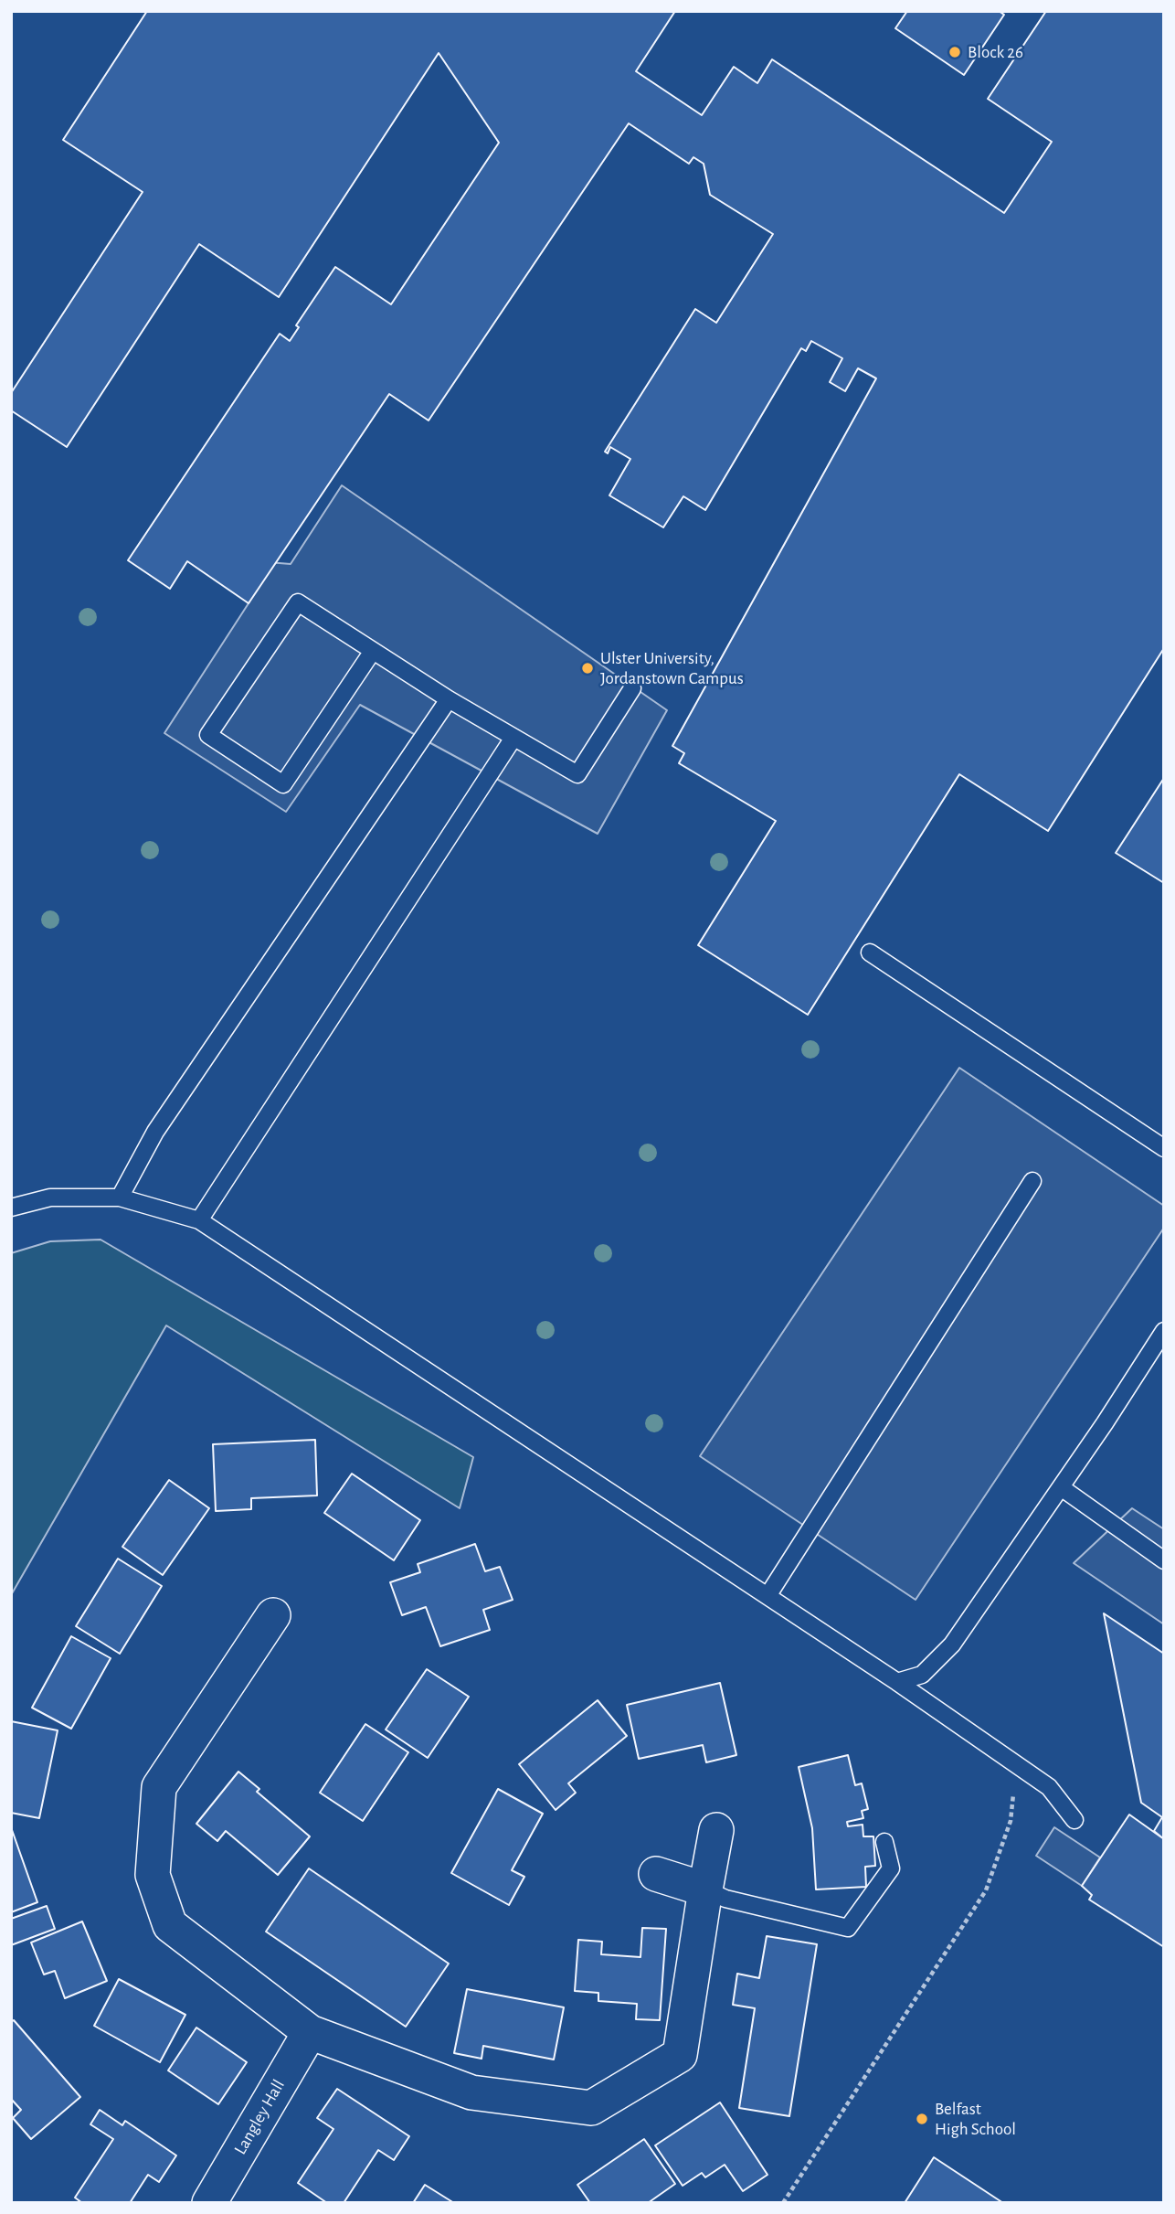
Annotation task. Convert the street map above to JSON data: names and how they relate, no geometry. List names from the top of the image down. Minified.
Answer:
{"streets":{"street":["Langley Hall"]},"places":["Block 26","Ulster University, Jordanstown Campus","Belfast High School"]}
